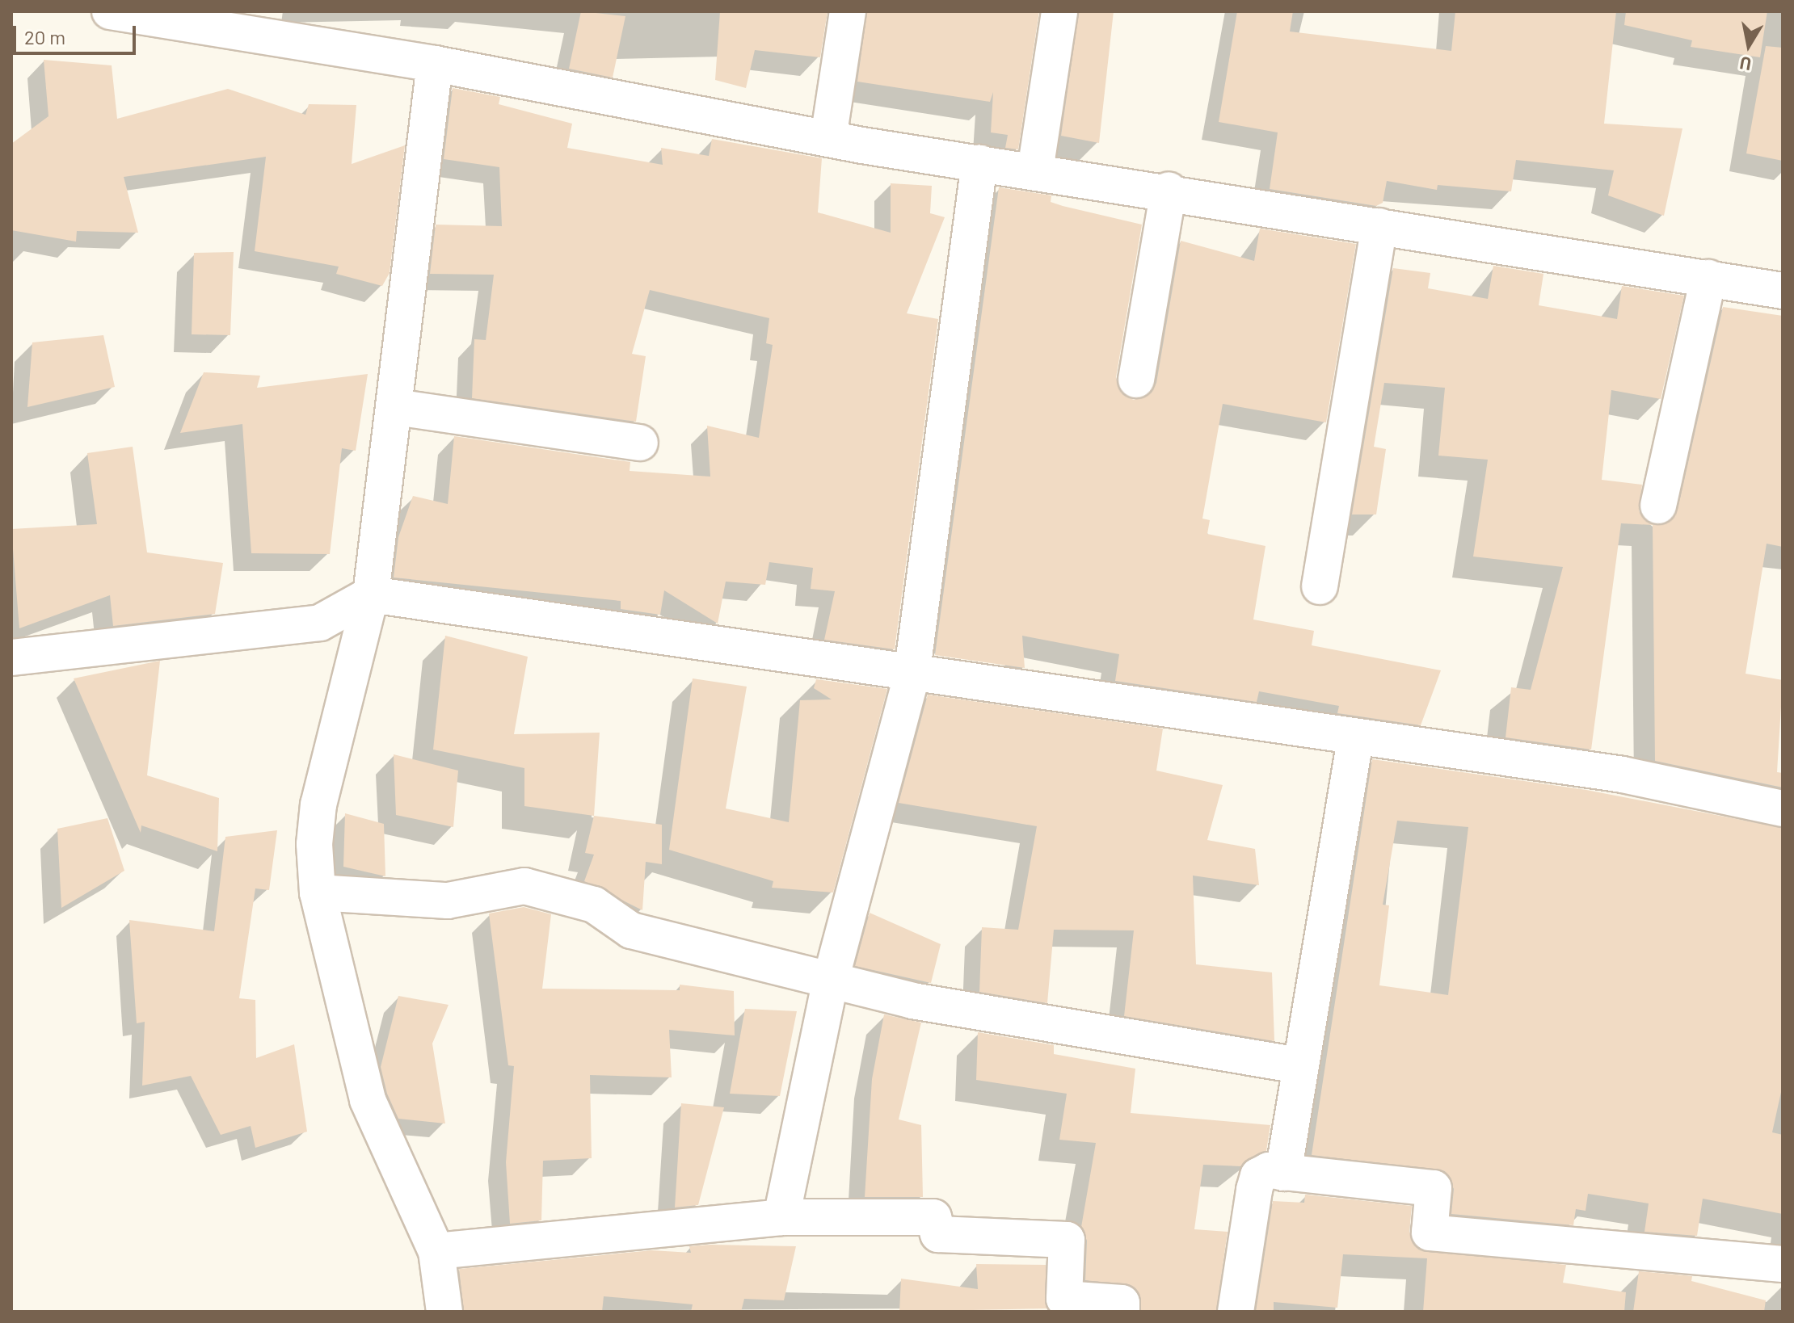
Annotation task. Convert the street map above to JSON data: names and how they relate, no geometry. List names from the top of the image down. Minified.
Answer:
{"scale_bar":"20 m","north":"bottom"}
